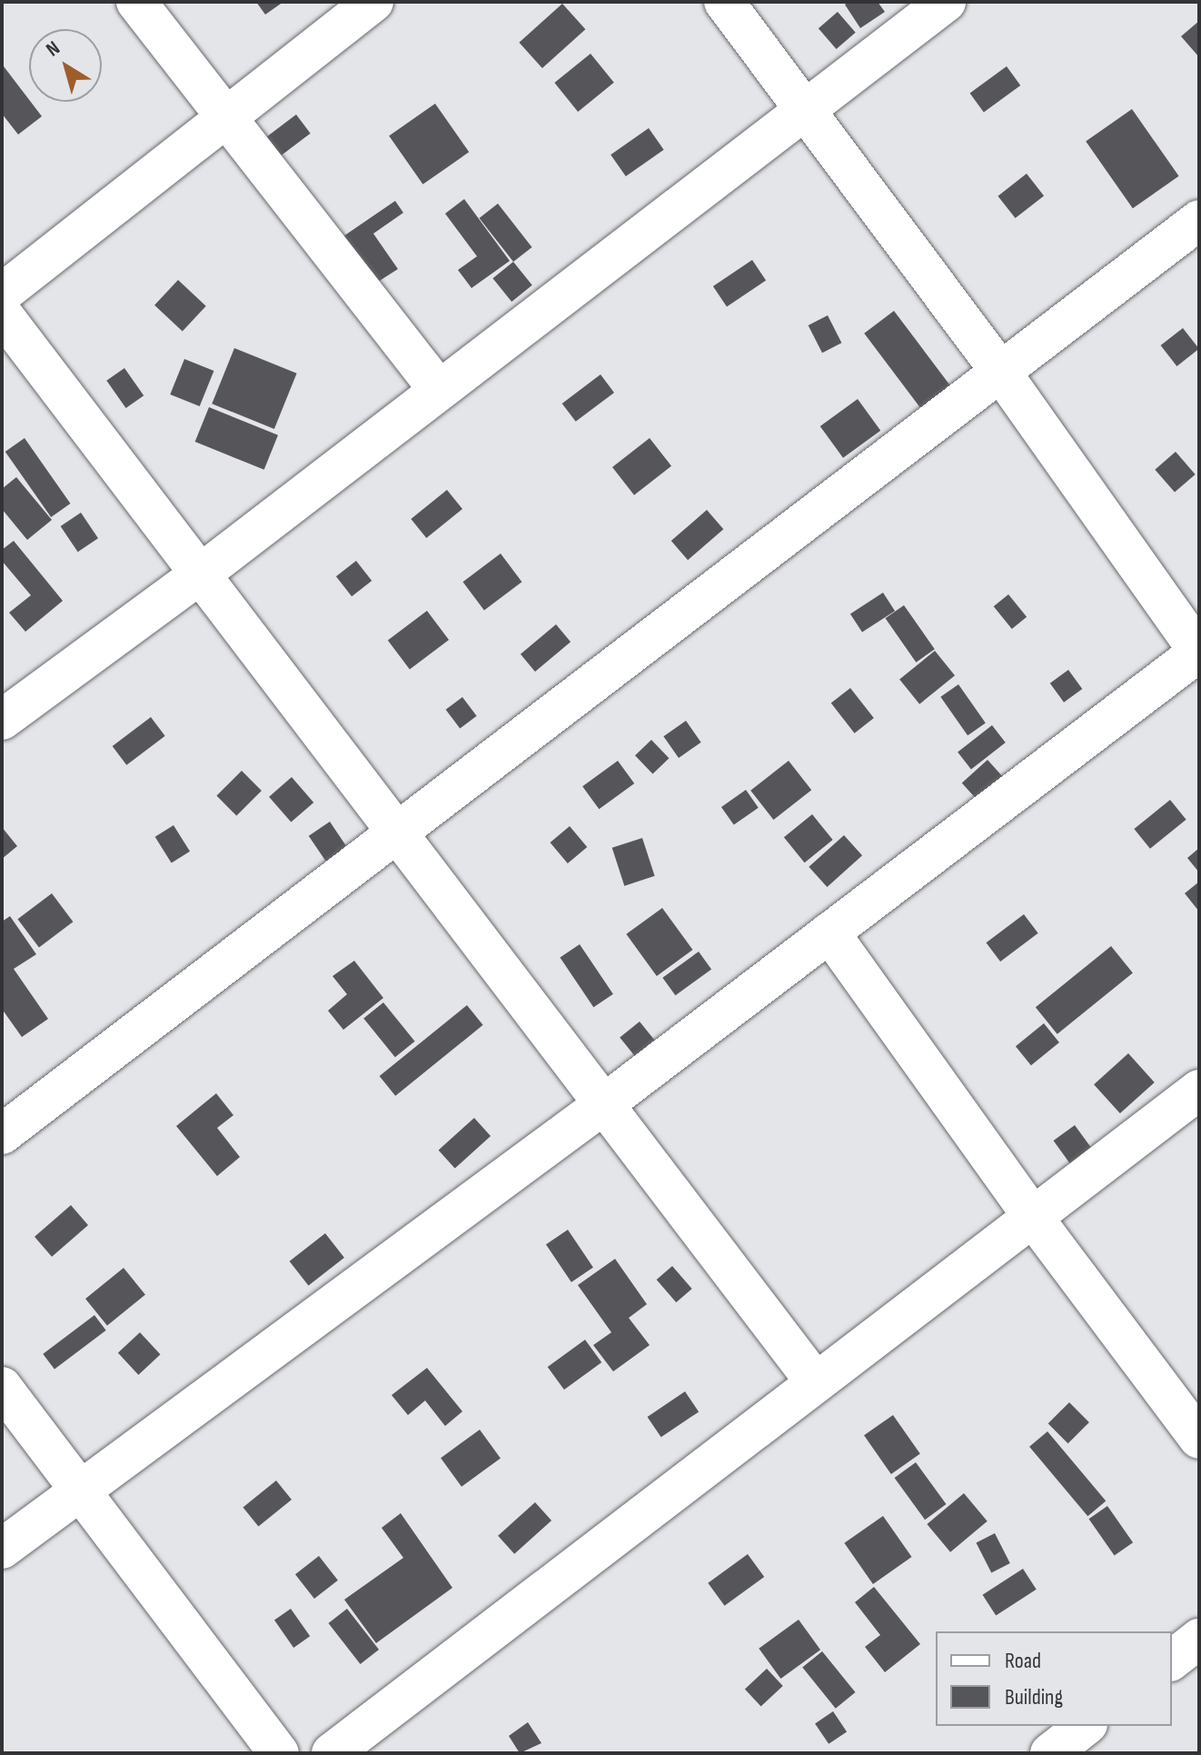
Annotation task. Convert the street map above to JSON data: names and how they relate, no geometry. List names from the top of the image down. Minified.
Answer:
{"legend":["Road","Building"],"north":"top left"}
